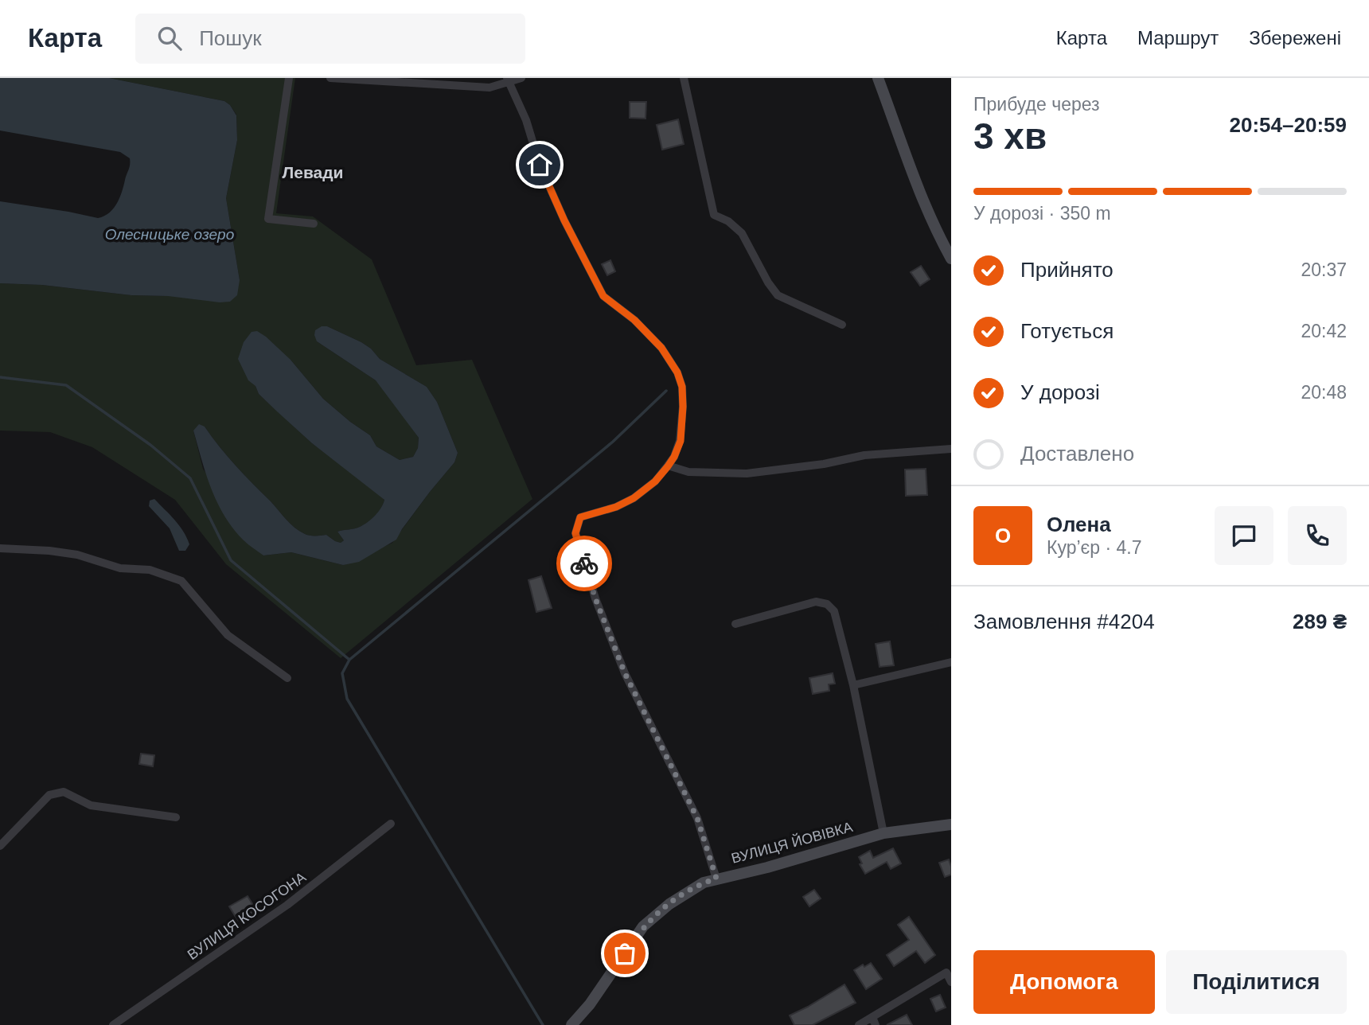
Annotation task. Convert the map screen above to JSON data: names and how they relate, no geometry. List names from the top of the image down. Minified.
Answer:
{"streets":{"street":["ВУЛИЦЯ ЙОВІВКА","ВУЛИЦЯ КОСОГОНА"]},"districts":["Левади"],"water":["Олесницьке озеро"],"page":{"header":"Карта","search":"Пошук","nav":["Карта","Маршрут","Збережені"],"heading":["3 хв","Прибуде через","20:54–20:59"],"panel":["Олена","Кур’єр · 4.7","Замовлення #4204","289 ₴"],"bar":"У дорозі · 350 m","list":[["Прийнято","20:37"],["Готується","20:42"],["У дорозі","20:48"],"Доставлено"],"round":"О","buttons":["Допомога","Поділитися"]}}
